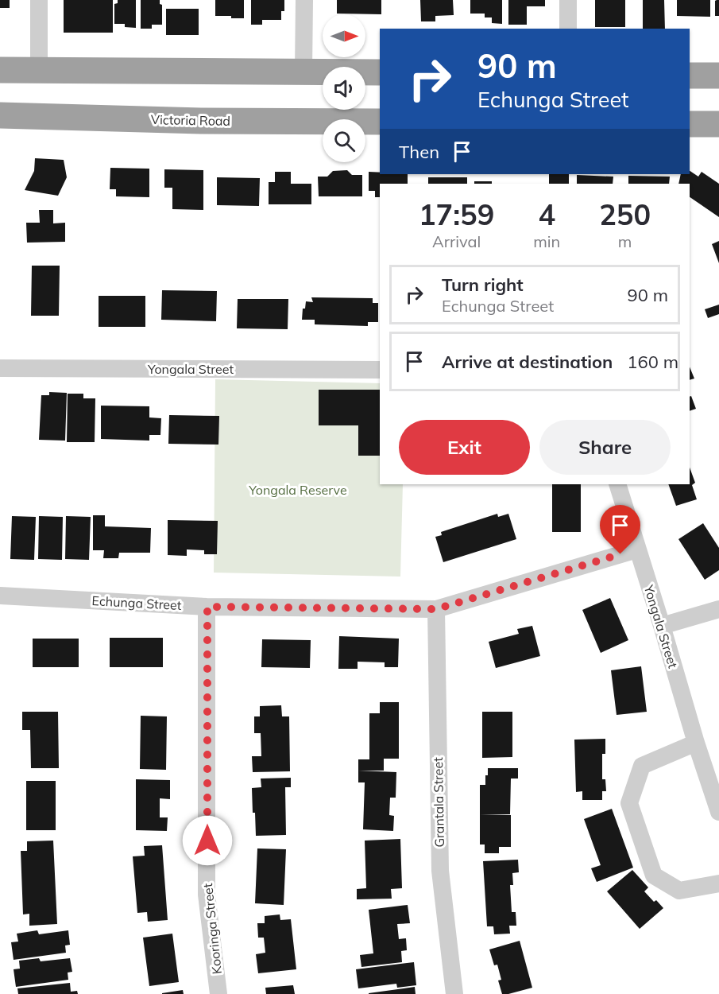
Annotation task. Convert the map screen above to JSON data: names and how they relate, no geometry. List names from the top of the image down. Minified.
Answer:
{"streets":{"highway":["Victoria Road"],"street":["Yongala Street","Echunga Street","Grantala Street","Kooringa Street"]},"crossings":[["Yongala Street","Echunga Street"],["Echunga Street","Grantala Street"],["Echunga Street","Kooringa Street"]],"parks":["Yongala Reserve"],"north":"right","page":{"turn":["90 m","Echunga Street"],"then":"Then","eta":["17:59","Arrival","4","min","250","m"],"list":[{"name":"Turn right","note":"Echunga Street","value":"90 m"},{"name":"Arrive at destination","value":"160 m"}],"buttons":["Exit","Share"]}}
